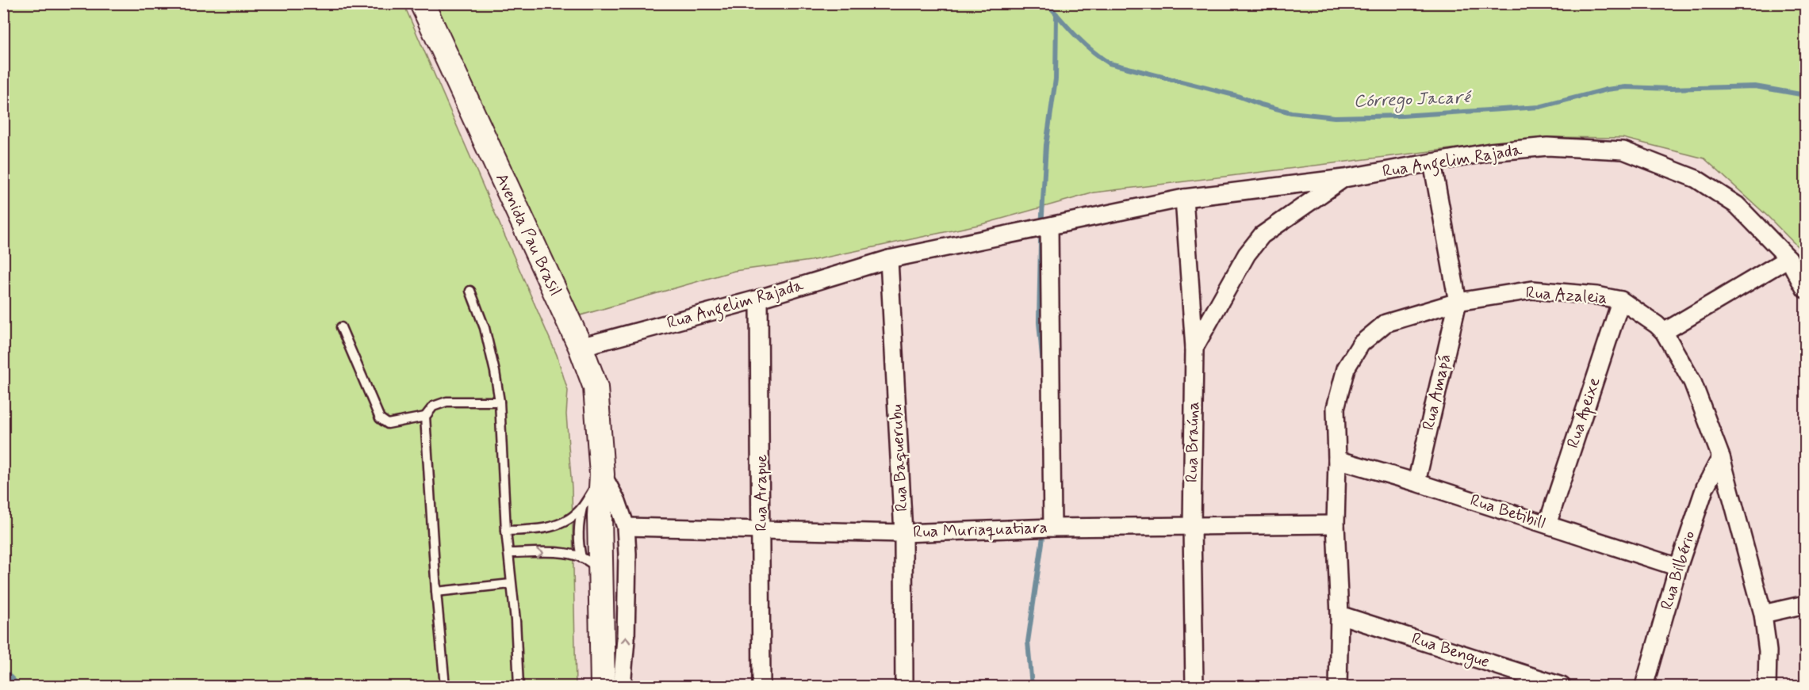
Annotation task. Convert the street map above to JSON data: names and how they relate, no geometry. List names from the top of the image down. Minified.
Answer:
{"streets":{"main road":["Avenida Pau Brasil"],"street":["Rua Angelim Rajada","Rua Azaleia","Rua Amapá","Rua Apeixe","Rua Braúna","Rua Baquerubu","Rua Arapue","Rua Betibill","Rua Muriaquatiara","Rua Bilbério","Rua Bengue"]},"crossings":[["Rua Angelim Rajada","Avenida Pau Brasil"],["Rua Angelim Rajada","Rua Braúna"],["Rua Angelim Rajada","Rua Baquerubu"],["Rua Angelim Rajada","Rua Arapue"],["Avenida Pau Brasil","Rua Muriaquatiara"],["Rua Azaleia","Rua Amapá"],["Rua Azaleia","Rua Apeixe"],["Rua Azaleia","Rua Betibill"],["Rua Azaleia","Rua Muriaquatiara"],["Rua Azaleia","Rua Bilbério"],["Rua Azaleia","Rua Bengue"],["Rua Amapá","Rua Betibill"],["Rua Apeixe","Rua Betibill"],["Rua Braúna","Rua Muriaquatiara"],["Rua Baquerubu","Rua Muriaquatiara"],["Rua Arapue","Rua Muriaquatiara"],["Rua Betibill","Rua Bilbério"]],"water":["Córrego Jacaré"]}
